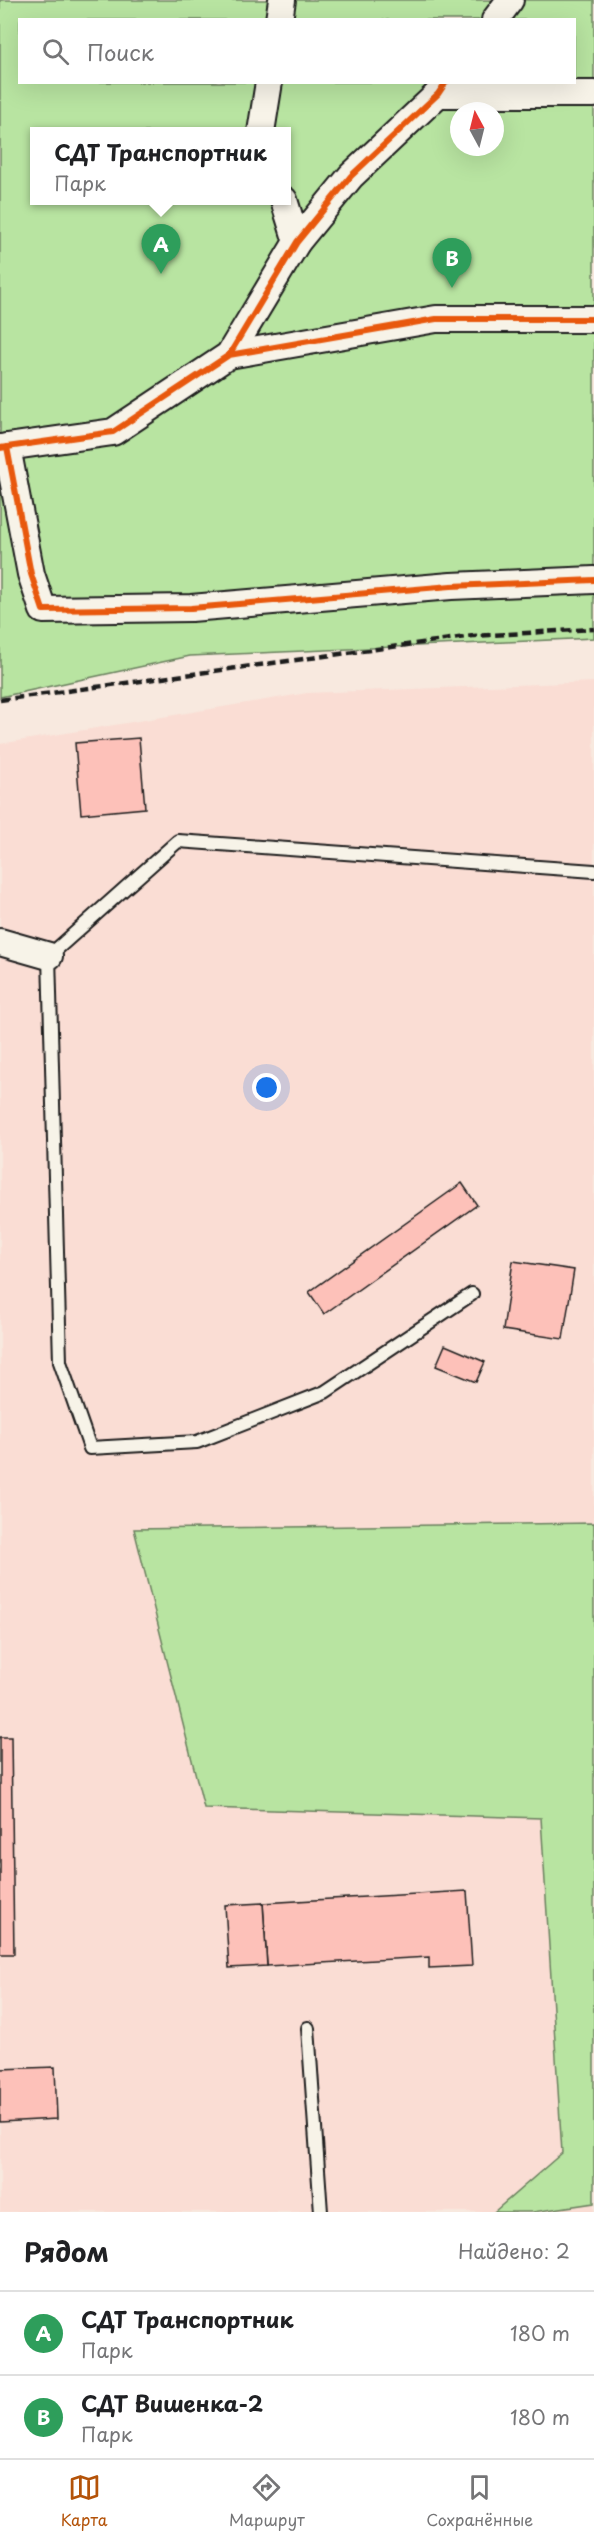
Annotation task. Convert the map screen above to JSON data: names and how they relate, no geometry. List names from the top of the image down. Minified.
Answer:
{"north":"top","page":{"search":"Поиск","popup":["СДТ Транспортник","Парк"],"pins":["A","B"],"heading":["Рядом","Найдено: 2"],"list":[{"mark":"A","name":"СДТ Транспортник","note":"Парк","value":"180 m"},{"mark":"B","name":"СДТ Вишенка-2","note":"Парк","value":"180 m"}],"nav":["Карта","Маршрут","Сохранённые"]}}
